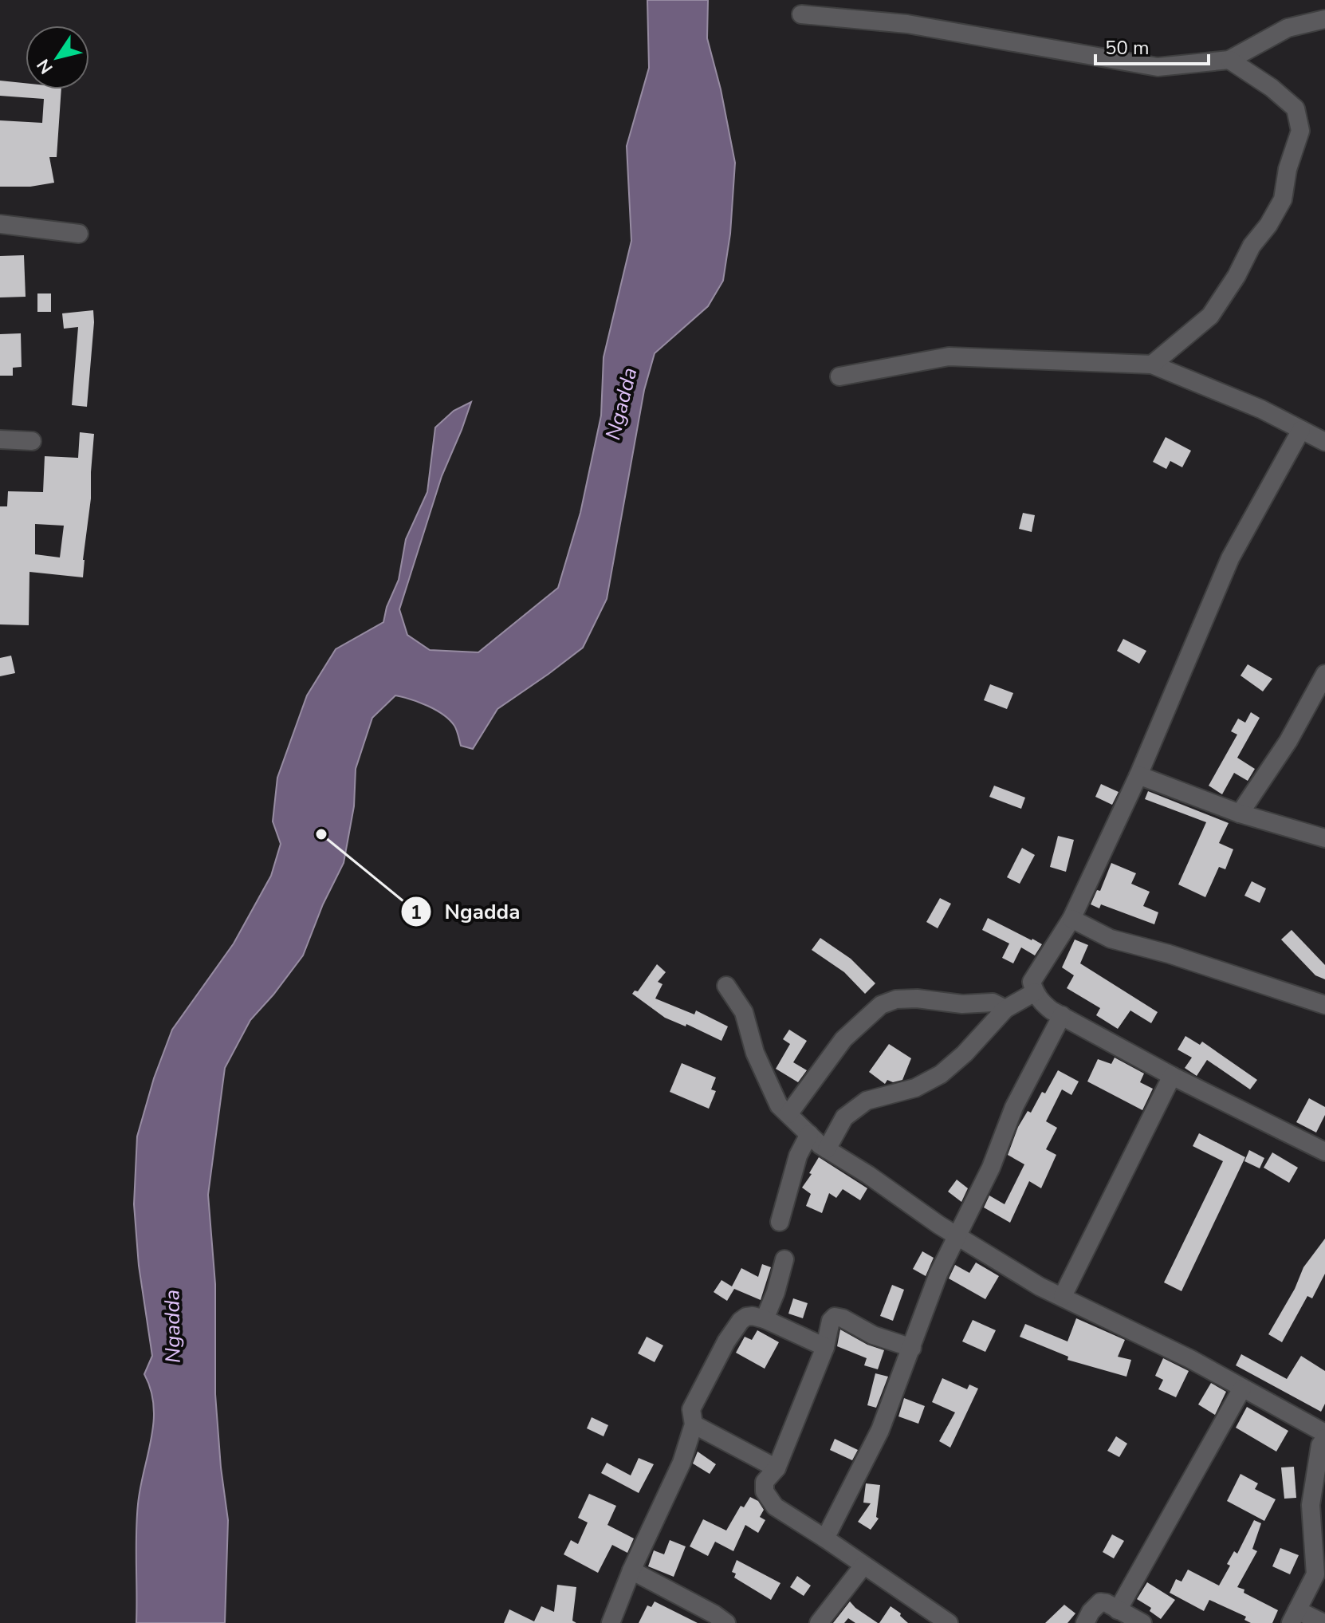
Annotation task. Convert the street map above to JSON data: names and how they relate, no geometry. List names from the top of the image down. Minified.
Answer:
{"water":["Ngadda"],"places":["Ngadda"],"scale_bar":"50 m","north":"bottom left"}
